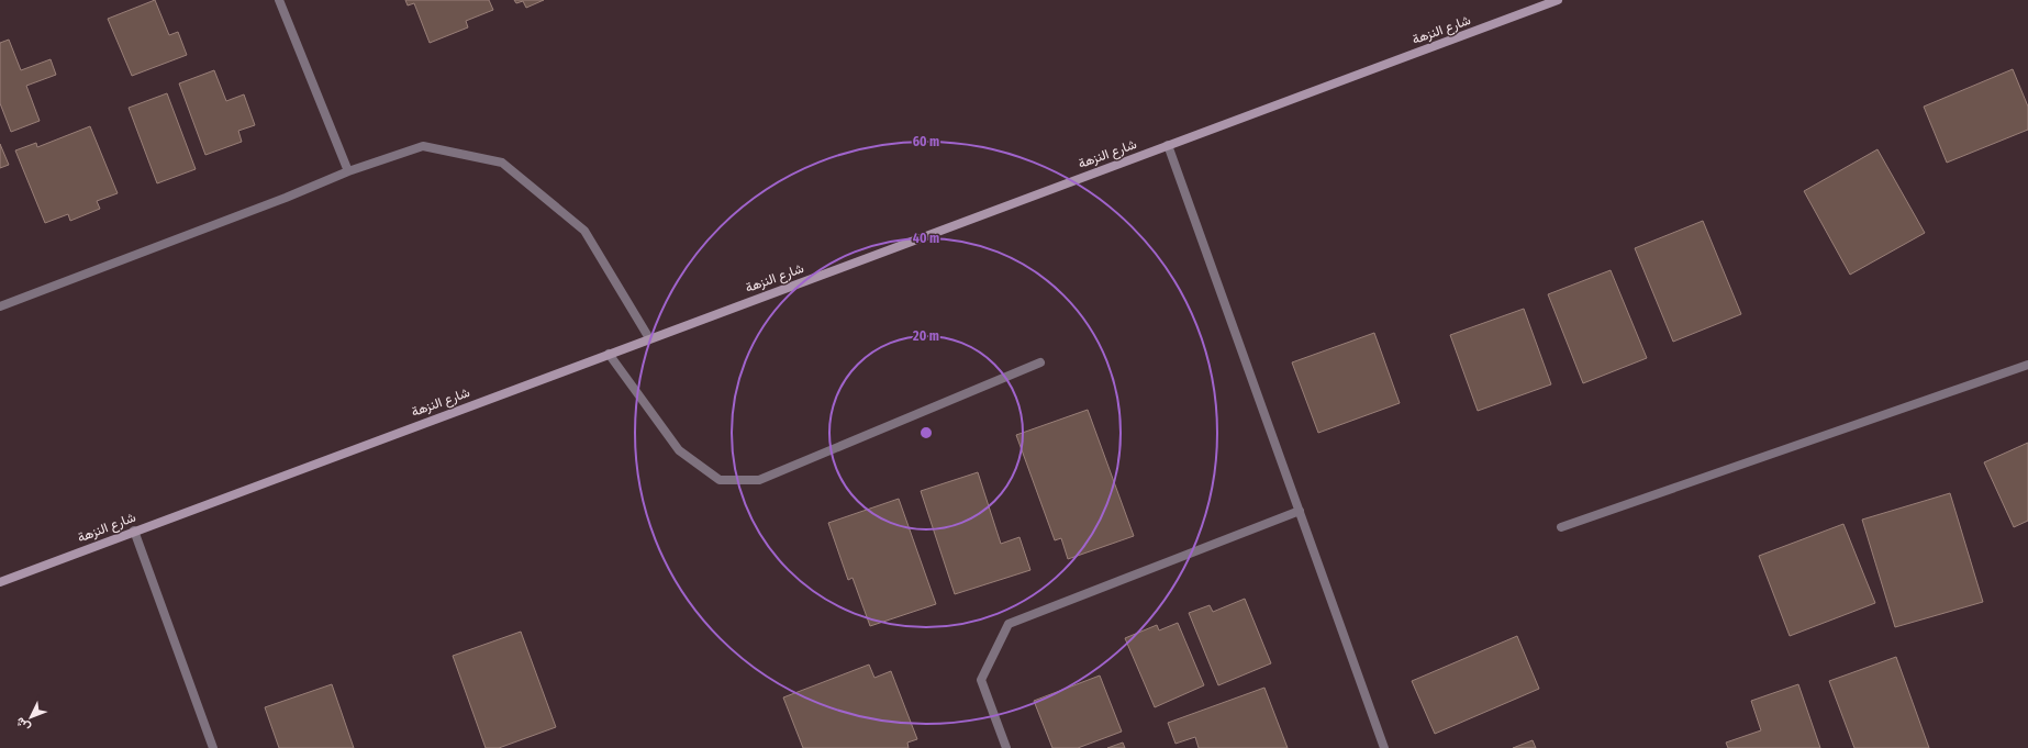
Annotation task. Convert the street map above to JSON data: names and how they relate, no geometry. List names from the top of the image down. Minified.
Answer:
{"streets":{"main road":["شارع النزهة"]},"north":"bottom left","rings":["60 m","40 m","20 m"]}
